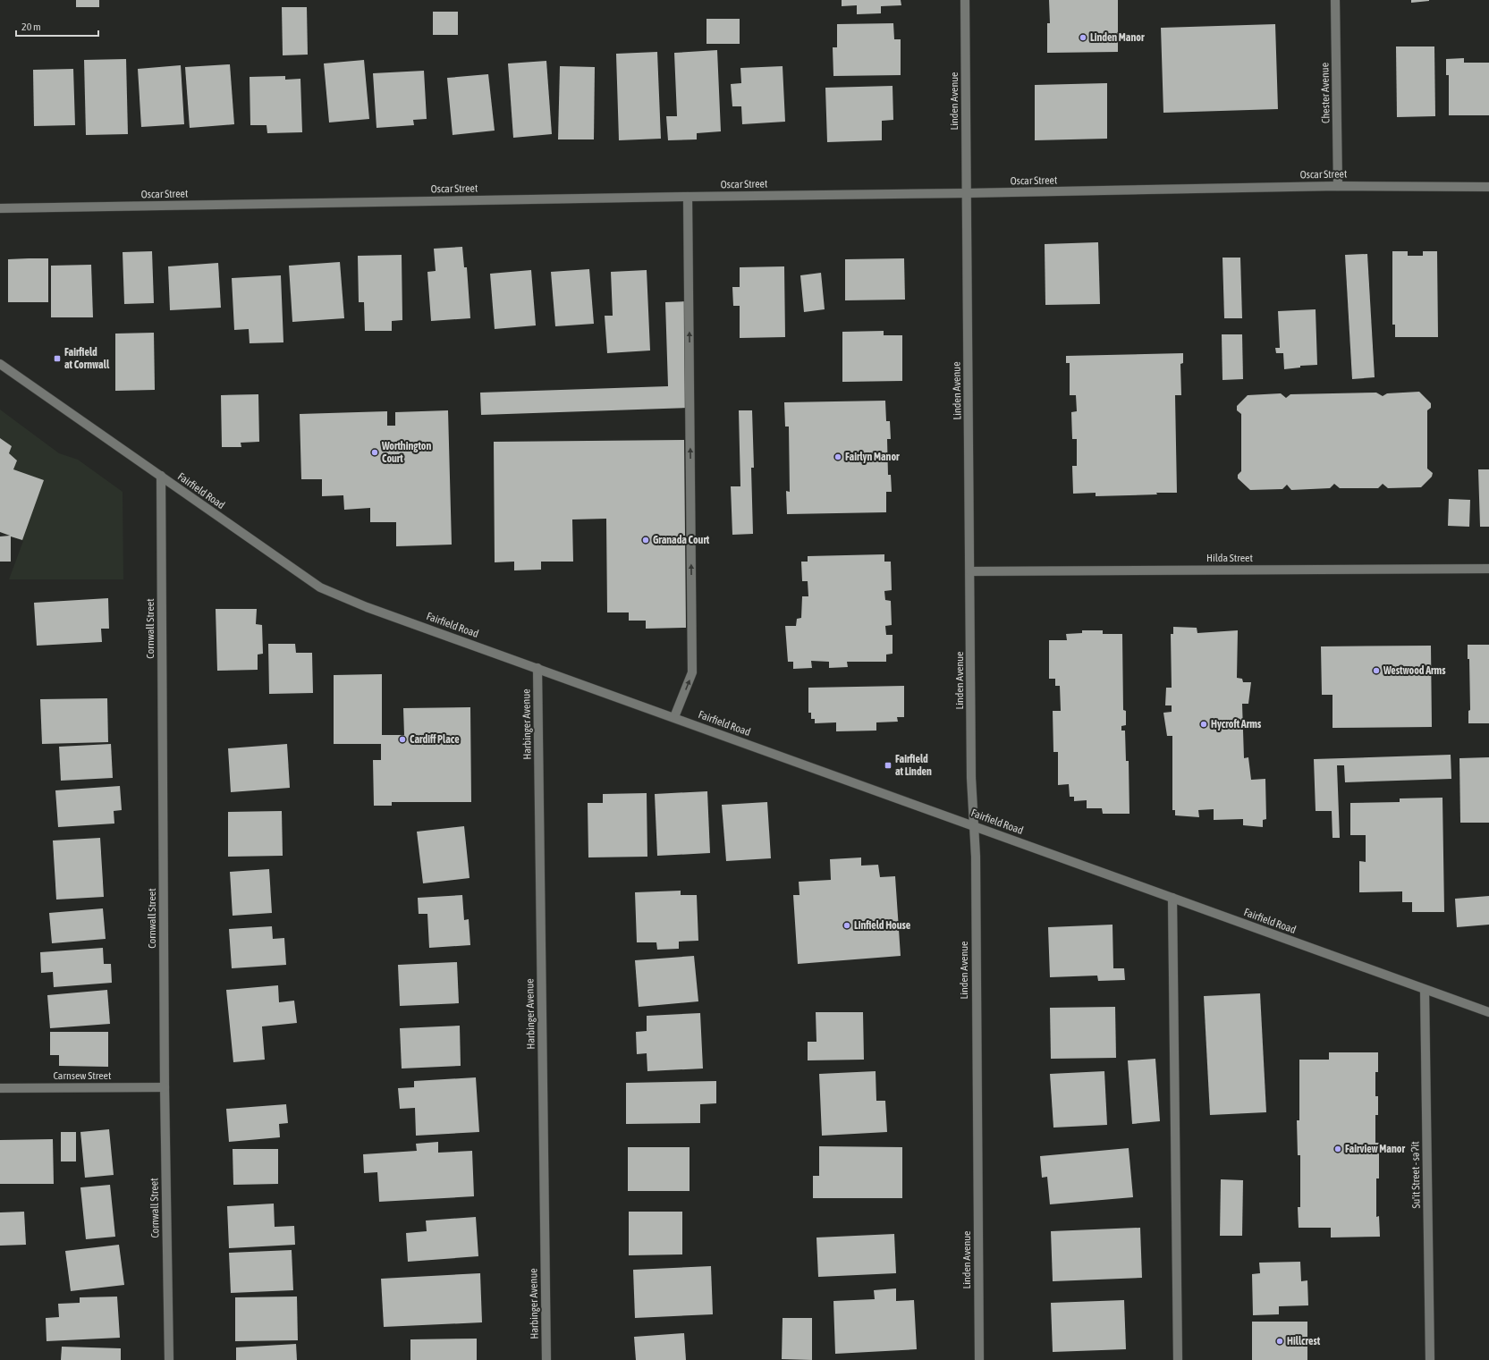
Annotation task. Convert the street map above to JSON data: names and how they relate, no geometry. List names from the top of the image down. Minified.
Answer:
{"streets":{"street":["Chester Avenue","Linden Avenue","Oscar Street","Fairfield Road","Hilda Street","Cornwall Street","Harbinger Avenue","Carnsew Street","Su'it Street - səʔít"]},"crossings":[["Chester Avenue","Oscar Street"],["Linden Avenue","Oscar Street"],["Linden Avenue","Fairfield Road"],["Linden Avenue","Hilda Street"],["Fairfield Road","Cornwall Street"],["Fairfield Road","Harbinger Avenue"],["Fairfield Road","Su'it Street - səʔít"],["Cornwall Street","Carnsew Street"]],"places":{"other":["Linden Manor","Worthington Court","Fairlyn Manor","Granada Court","Westwood Arms","Hycroft Arms","Cardiff Place","Linfield House","Fairview Manor","Hillcrest"],"transit":["Fairfield at Cornwall","Fairfield at Linden"]},"scale_bar":"20 m"}
